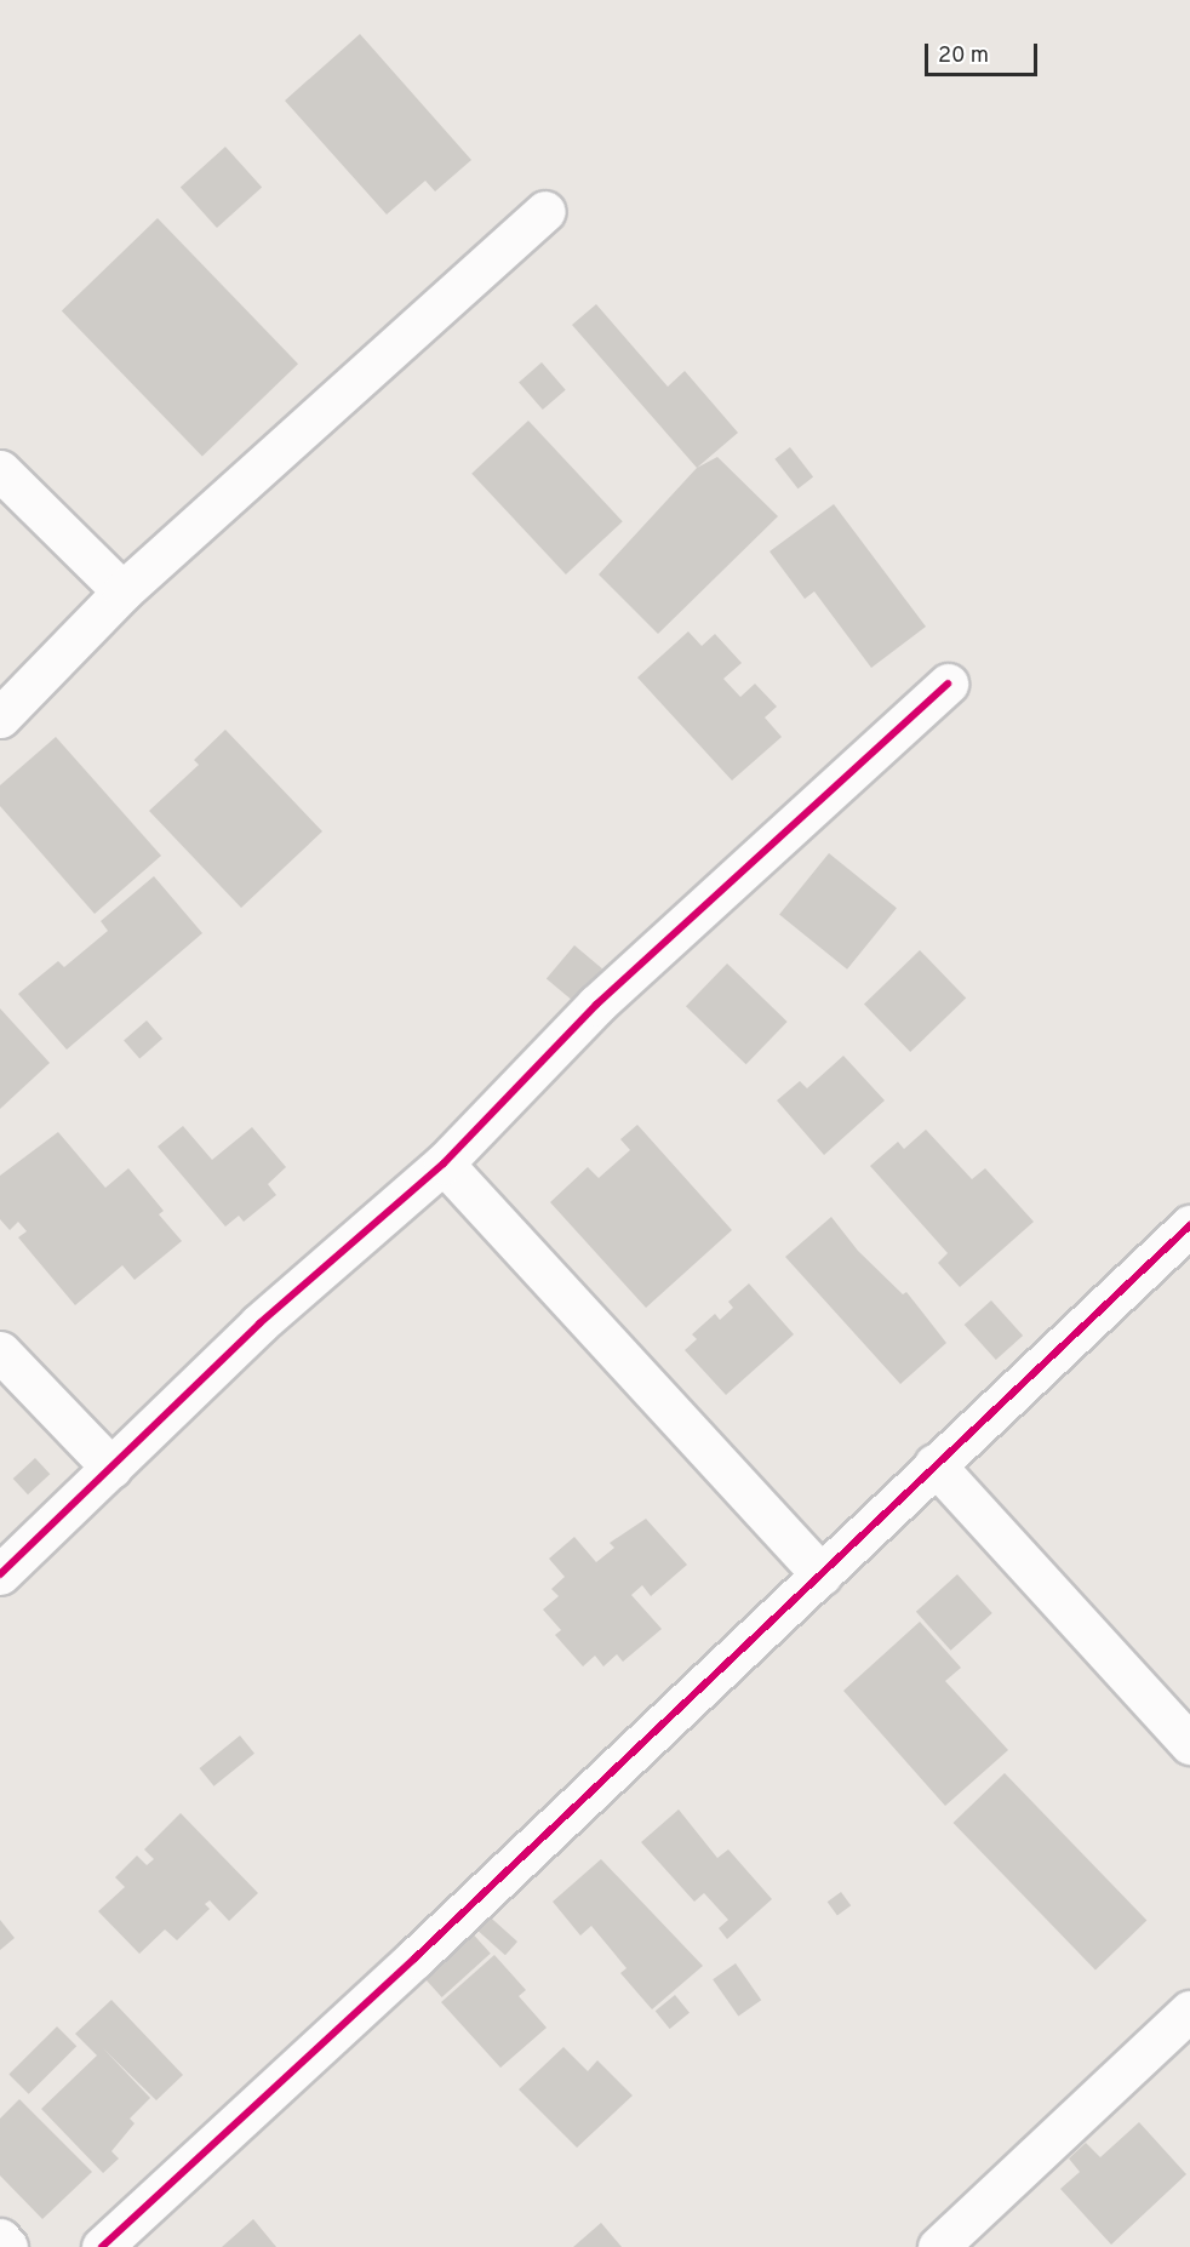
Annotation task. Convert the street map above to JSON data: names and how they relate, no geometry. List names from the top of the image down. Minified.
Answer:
{"scale_bar":"20 m"}
